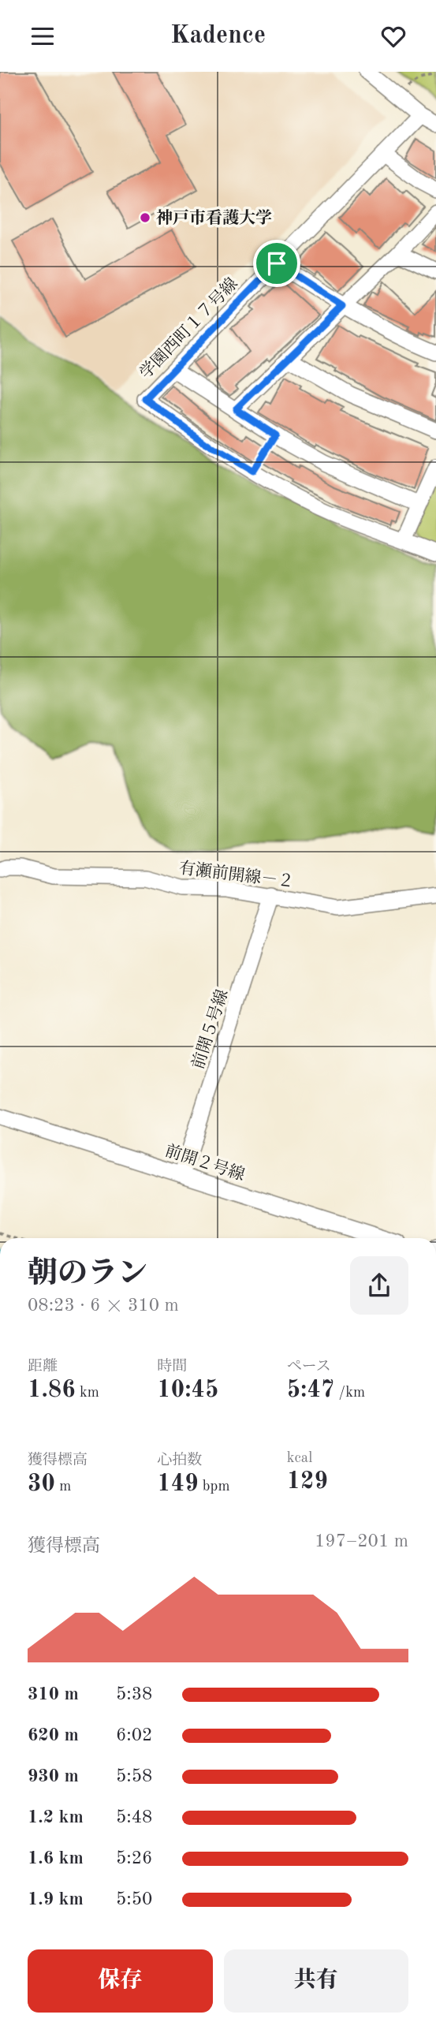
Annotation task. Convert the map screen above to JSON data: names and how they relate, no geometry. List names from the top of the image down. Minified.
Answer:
{"streets":{"street":["学園西町１７号線","有瀬前開線－２","前開５号線","前開２号線"]},"crossings":[["有瀬前開線－２","前開５号線"],["前開５号線","前開２号線"]],"places":["神戸市看護大学"],"page":{"header":"Kadence","heading":["朝のラン","08:23 · 6 × 310 m"],"stats":[["距離","1.86 km"],["時間","10:45"],["ペース","5:47 /km"],["獲得標高","30 m"],["心拍数","149 bpm"],["kcal","129"]],"chart":["獲得標高","197–201 m"],"list":[{"name":"310 m","note":"5:38"},{"name":"620 m","note":"6:02"},{"name":"930 m","note":"5:58"},{"name":"1.2 km","note":"5:48"},{"name":"1.6 km","note":"5:26"},{"name":"1.9 km","note":"5:50"}],"buttons":["保存","共有"]}}
